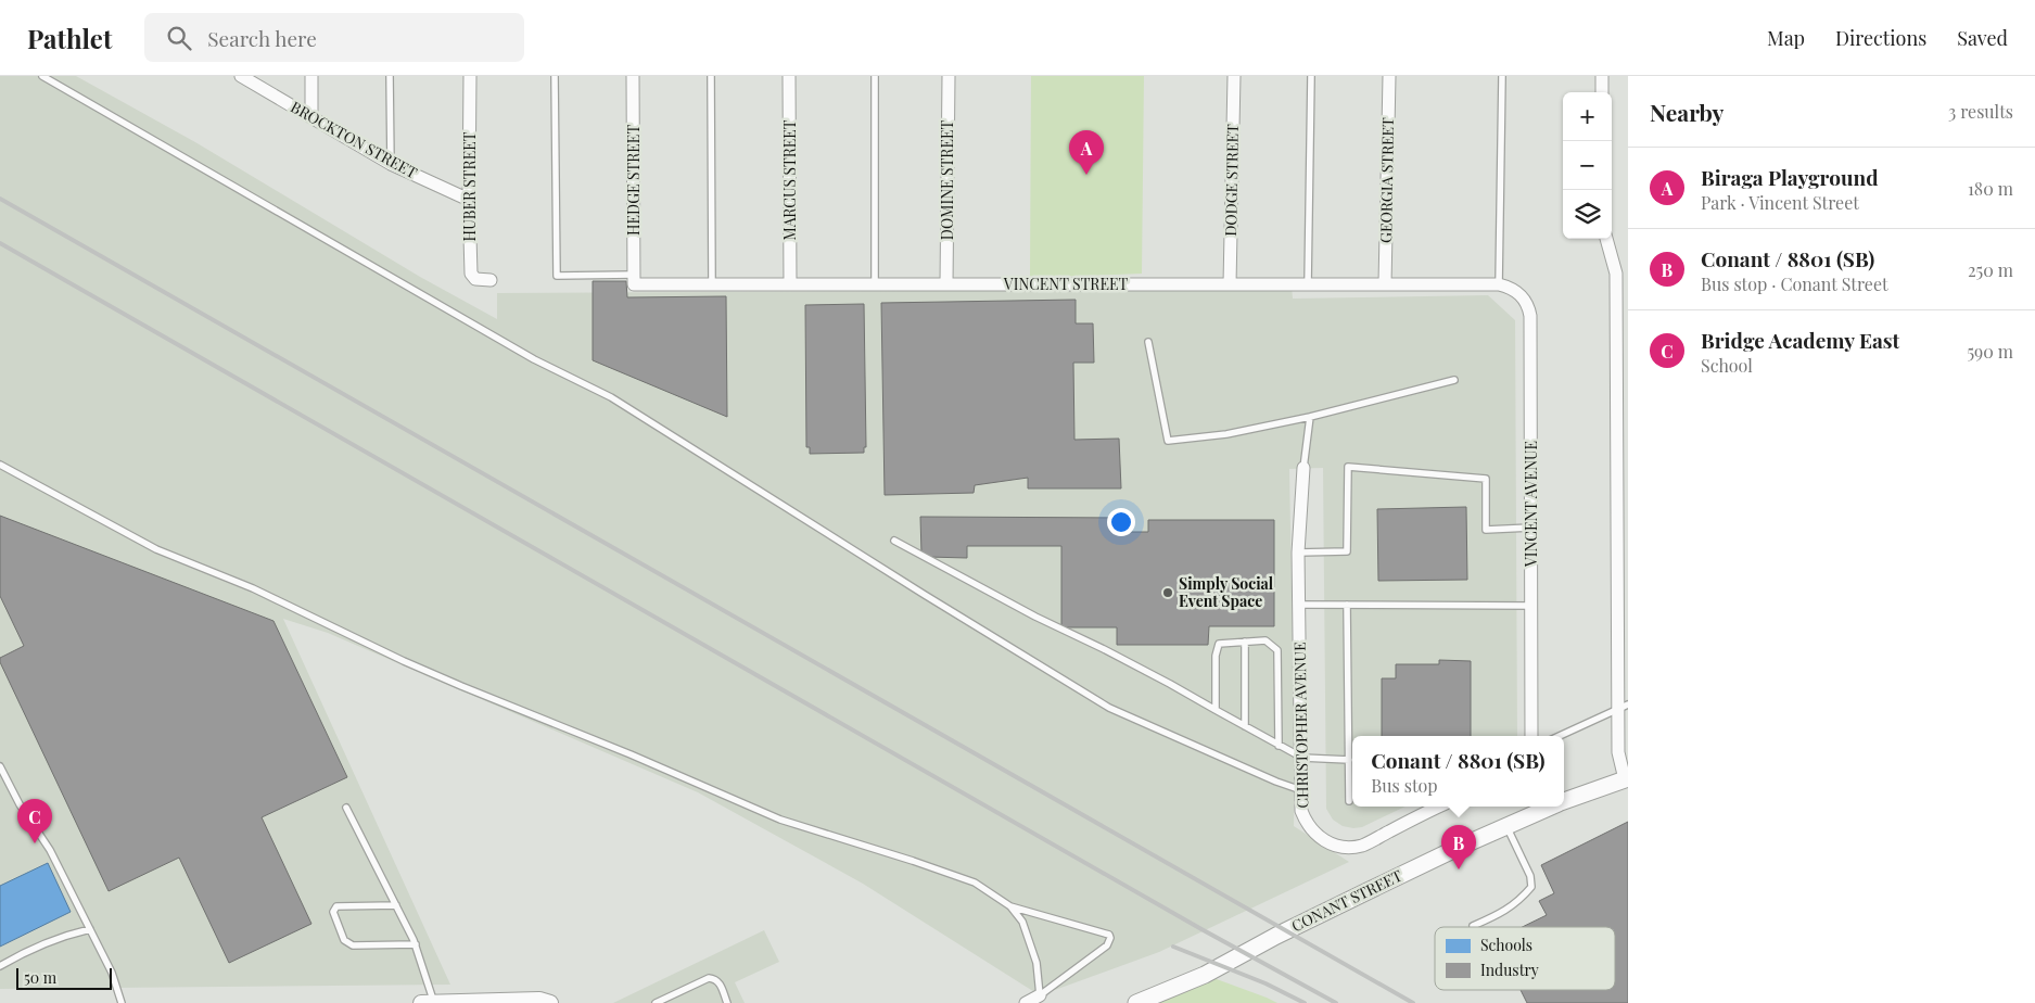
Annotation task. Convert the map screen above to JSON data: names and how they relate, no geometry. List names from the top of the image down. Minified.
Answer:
{"streets":{"main road":["CONANT STREET"],"street":["BROCKTON STREET","HEDGE STREET","MARCUS STREET","DOMINE STREET","DODGE STREET","GEORGIA STREET","HUBER STREET","VINCENT STREET","VINCENT AVENUE","CHRISTOPHER AVENUE"]},"crossings":[["BROCKTON STREET","HUBER STREET"],["HEDGE STREET","VINCENT STREET"],["MARCUS STREET","VINCENT STREET"],["DOMINE STREET","VINCENT STREET"],["DODGE STREET","VINCENT STREET"],["GEORGIA STREET","VINCENT STREET"],["VINCENT STREET","VINCENT AVENUE"]],"places":["Simply Social Event Space"],"legend":["Schools","Industry"],"scale_bar":"50 m","page":{"header":"Pathlet","search":"Search here","nav":["Map","Directions","Saved"],"heading":["Nearby","3 results"],"map_buttons":["+","−"],"pins":["A","C","B"],"list":[{"mark":"A","name":"Biraga Playground","note":"Park · Vincent Street","value":"180 m"},{"mark":"B","name":"Conant / 8801 (SB)","note":"Bus stop · Conant Street","value":"250 m"},{"mark":"C","name":"Bridge Academy East","note":"School","value":"590 m"}],"popup":["Conant / 8801 (SB)","Bus stop"],"scale":"50 m"}}
